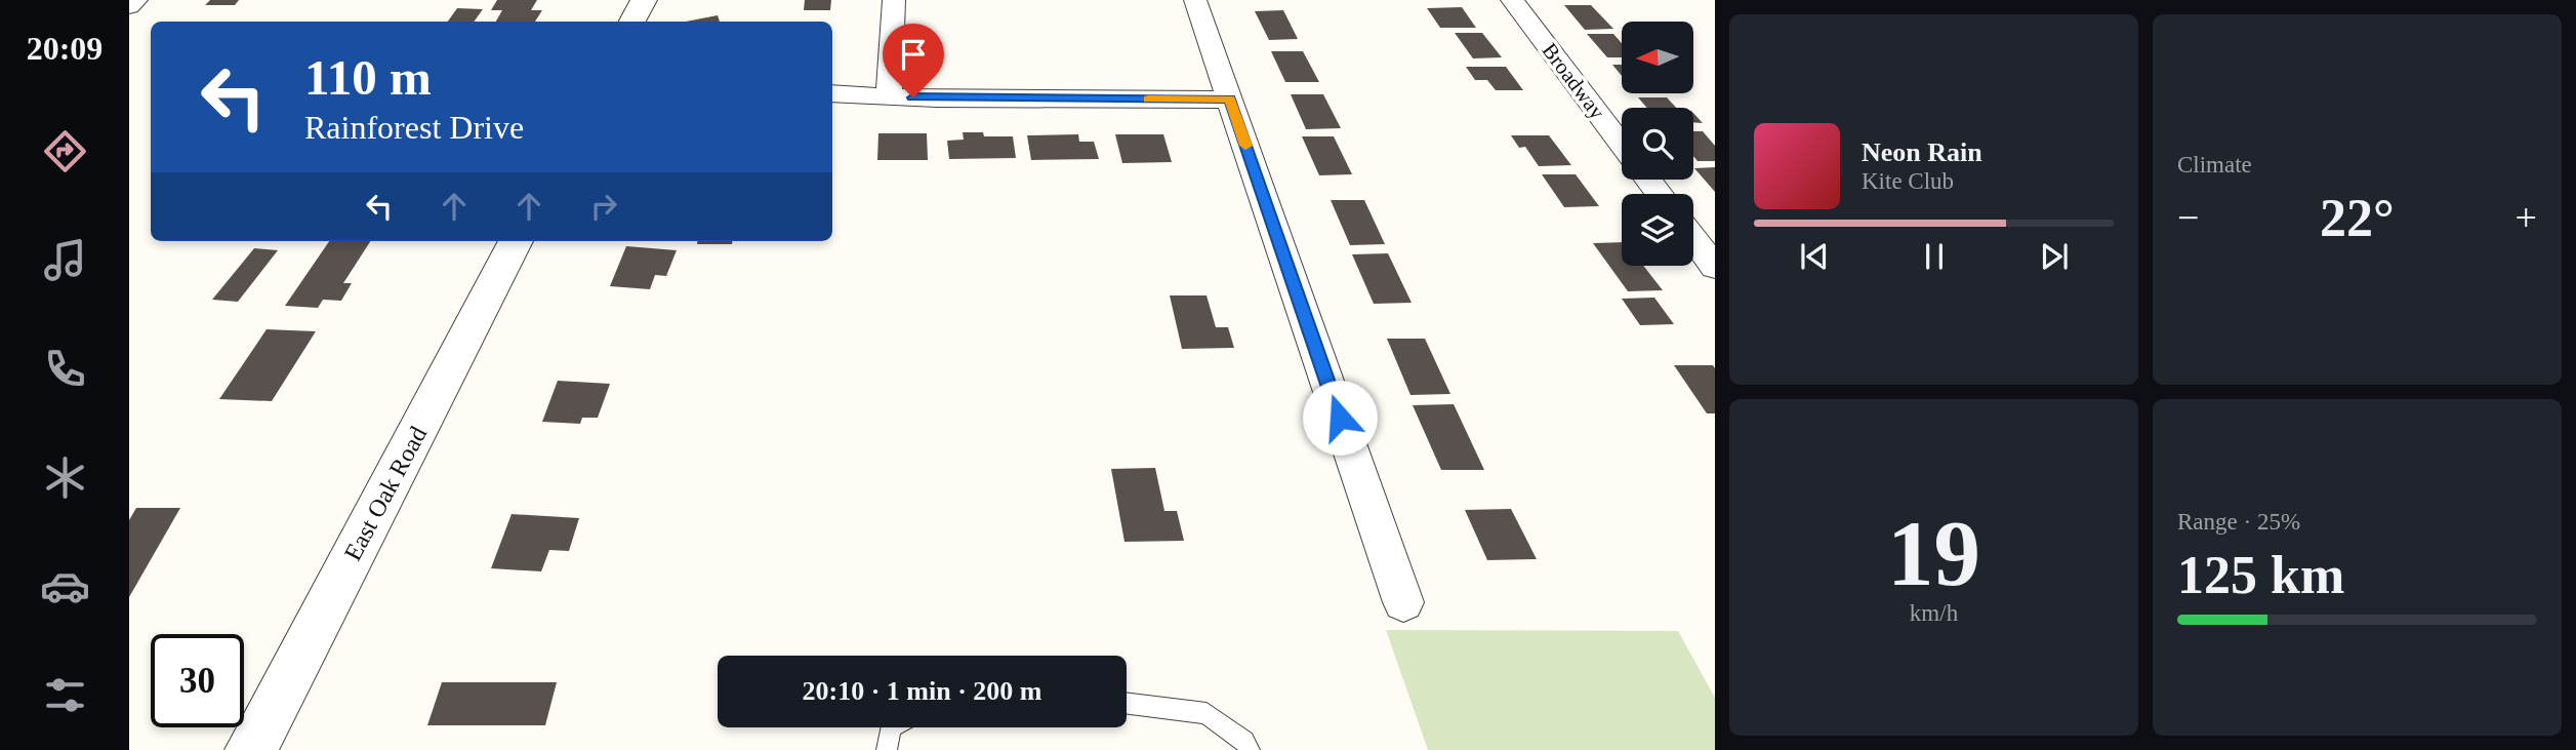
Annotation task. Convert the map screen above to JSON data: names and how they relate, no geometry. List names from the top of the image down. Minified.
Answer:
{"streets":{"street":["Broadway","East Oak Road"]},"north":"left","page":{"tabs":"20:09","tile":["Climate",["19","km/h"],["Range · 25%","125 km"]],"turn":["110 m","Rainforest Drive"],"song":["Neon Rain","Kite Club"],"heat":["−","22°","+"],"limit":"30","trip":"20:10 · 1 min · 200 m"}}
